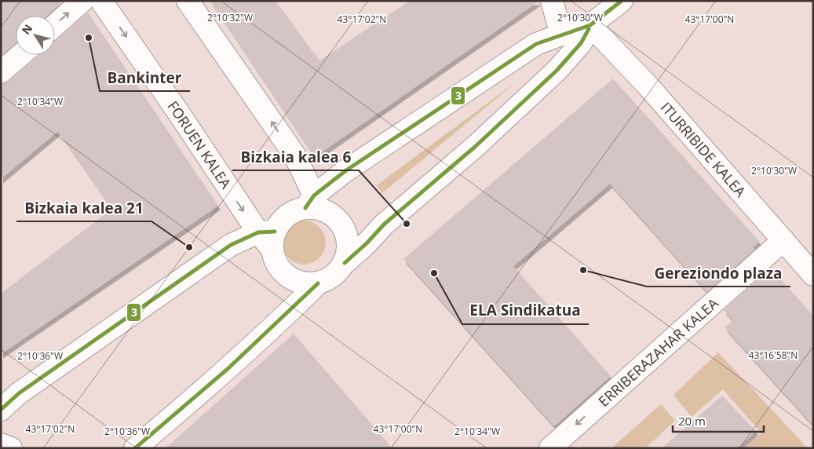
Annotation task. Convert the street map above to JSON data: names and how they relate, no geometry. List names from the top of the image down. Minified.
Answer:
{"streets":{"street":["FORUEN KALEA","ITURRIBIDE KALEA","ERRIBERAZAHAR KALEA"]},"crossings":[["ITURRIBIDE KALEA","ERRIBERAZAHAR KALEA"]],"one_way":["ERRIBERAZAHAR KALEA"],"places":["Bankinter","Bizkaia kalea 6","Bizkaia kalea 21","Gereziondo plaza","ELA Sindikatua"],"lines":["transit line 3"],"scale_bar":"20 m","north":"top left","coordinates":["2°10'32\"W","2°10'30\"W","43°17'02\"N","43°17'00\"N","2°10'34\"W","43°16'58\"N","2°10'36\"W"]}
